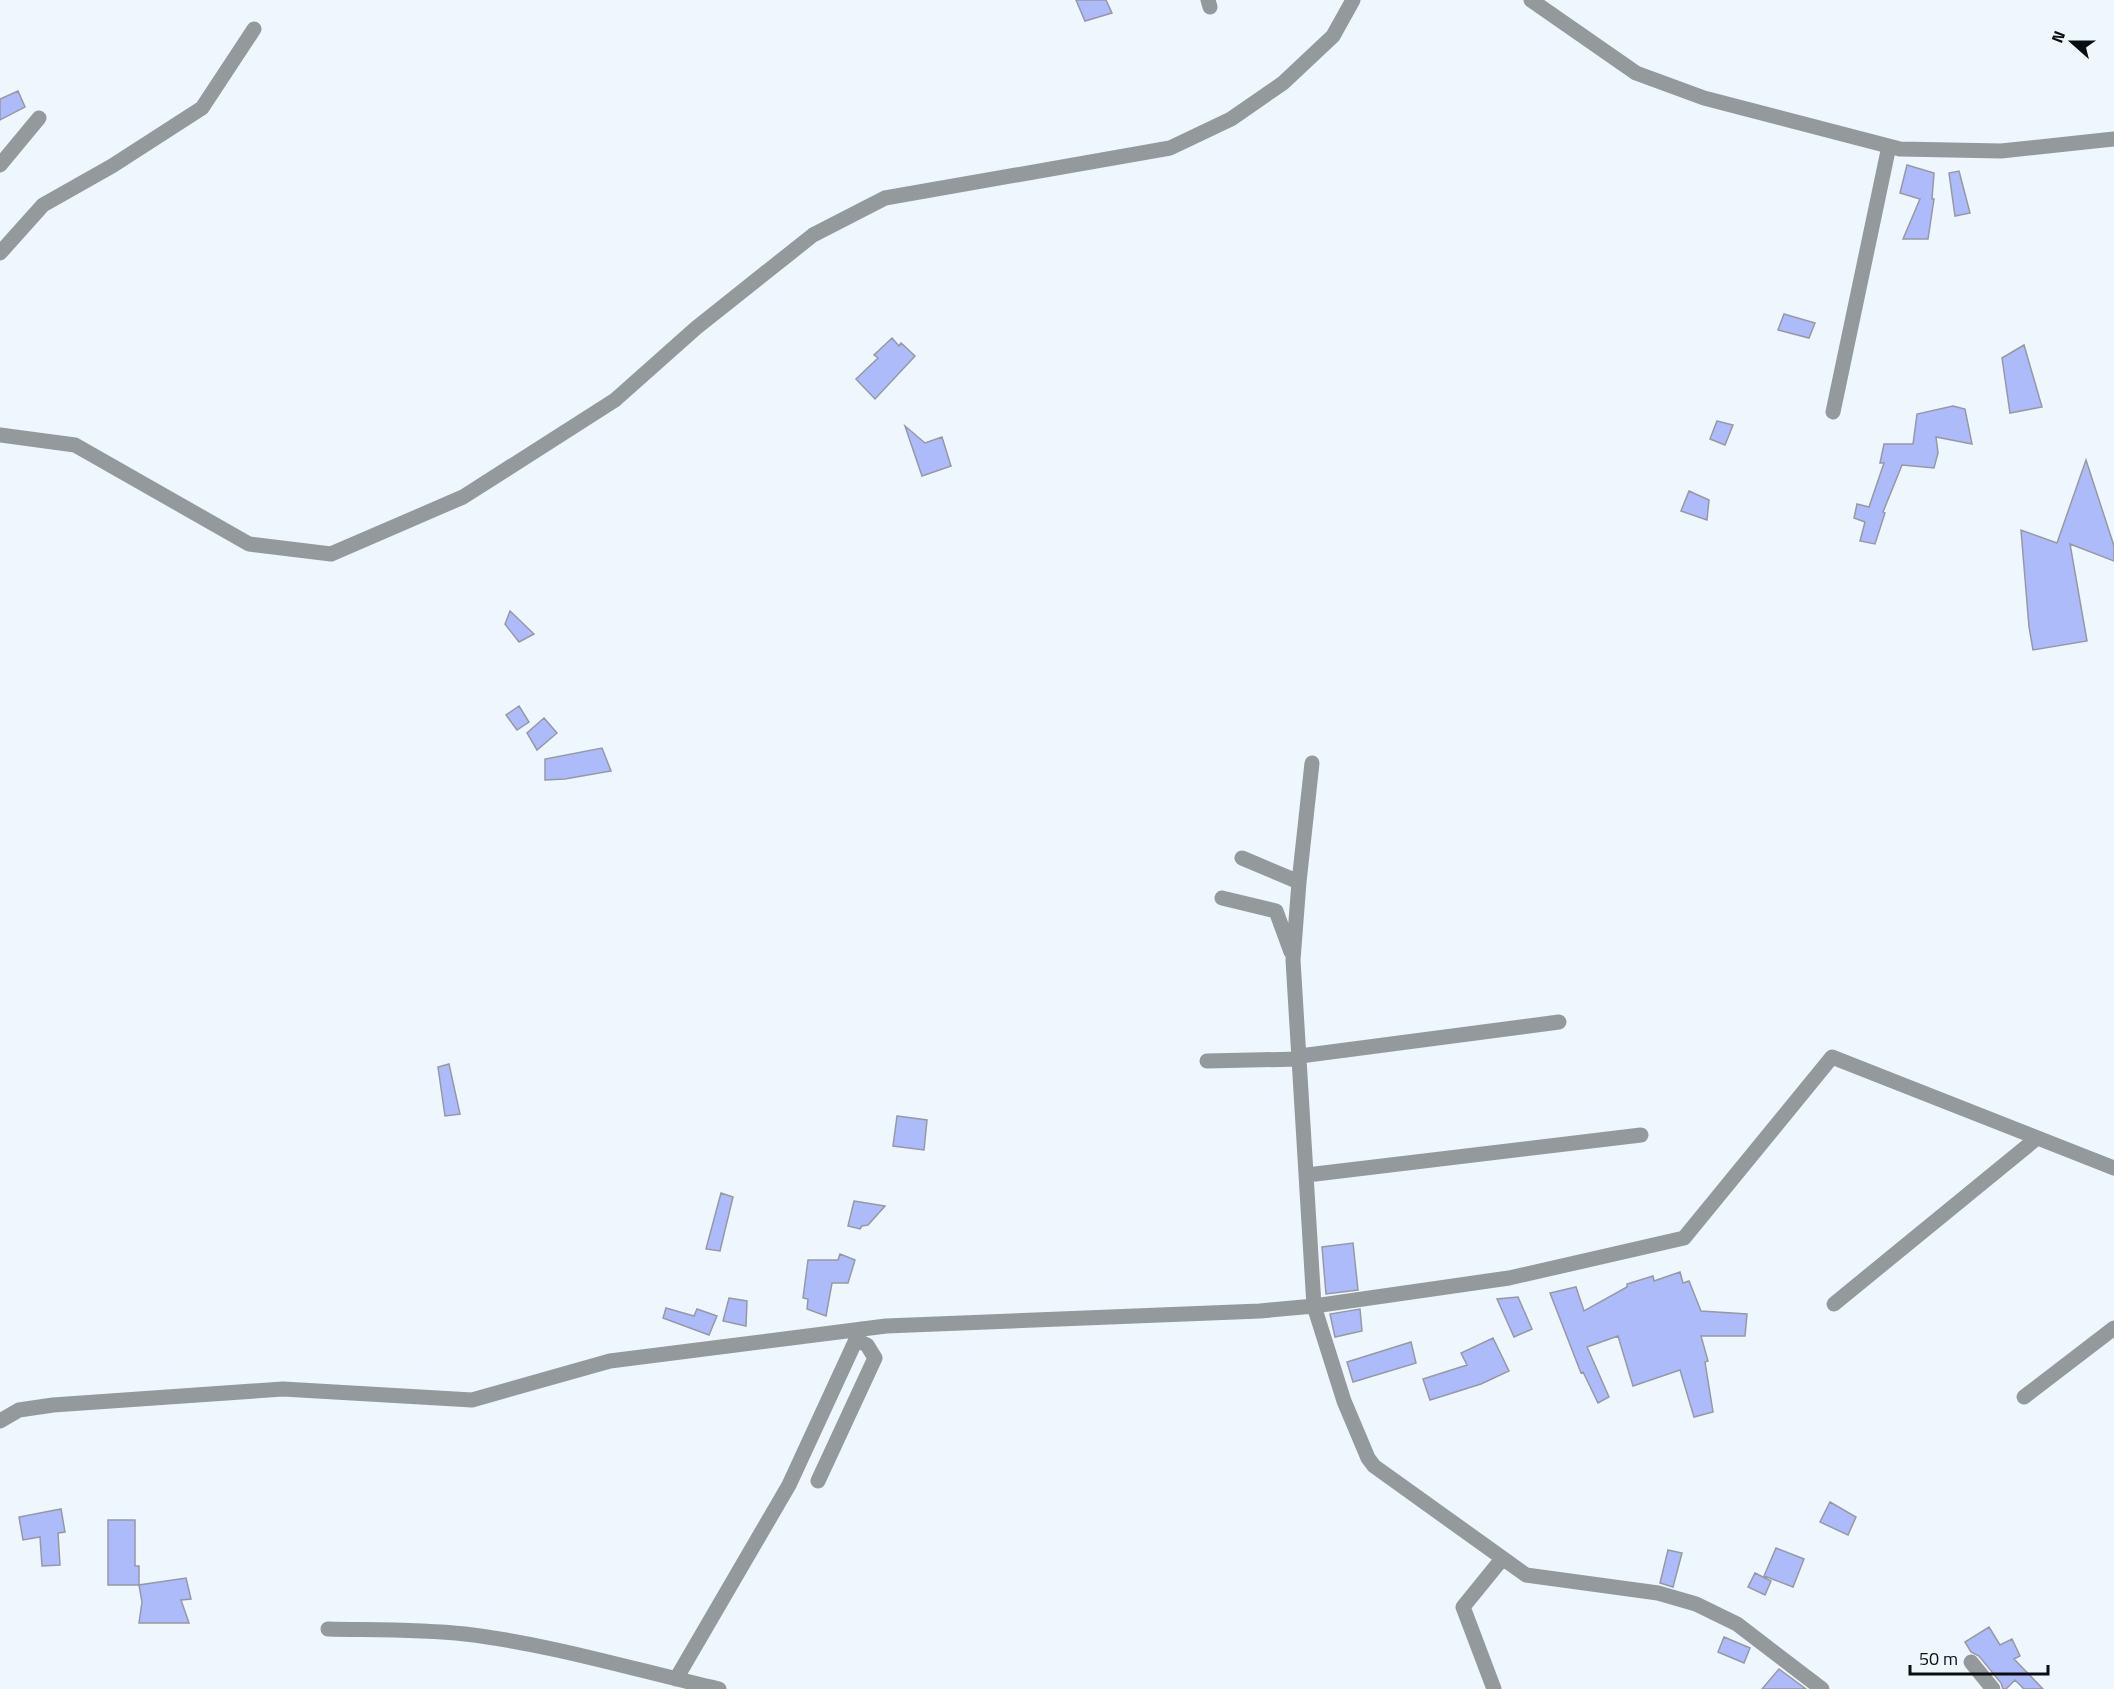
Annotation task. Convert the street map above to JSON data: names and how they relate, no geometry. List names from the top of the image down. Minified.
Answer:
{"scale_bar":"50 m","north":"left"}
